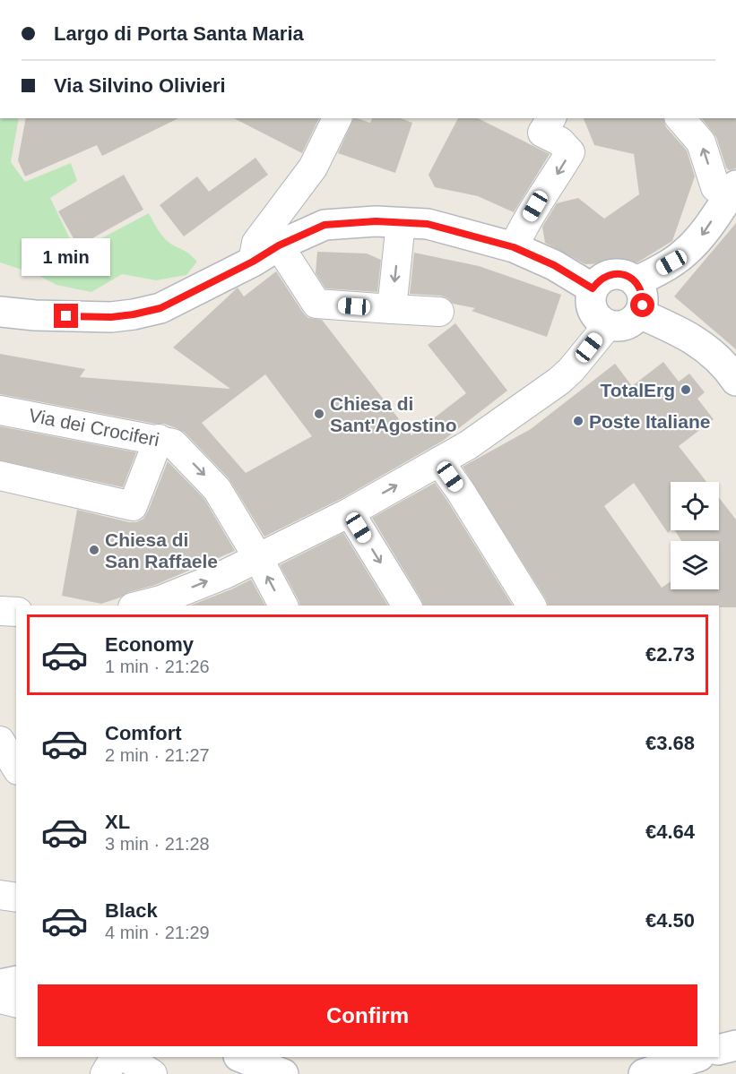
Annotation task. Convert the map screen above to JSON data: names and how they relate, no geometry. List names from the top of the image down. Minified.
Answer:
{"streets":{"street":["Via dei Crociferi"]},"places":["TotalErg","Chiesa di Sant'Agostino","Poste Italiane","Chiesa di San Raffaele"],"page":{"banner":["Largo di Porta Santa Maria","Via Silvino Olivieri"],"bubble":"1 min","list":[{"name":"Economy","note":"1 min · 21:26","value":"€2.73"},{"name":"Comfort","note":"2 min · 21:27","value":"€3.68"},{"name":"XL","note":"3 min · 21:28","value":"€4.64"},{"name":"Black","note":"4 min · 21:29","value":"€4.50"}],"buttons":"Confirm"}}
